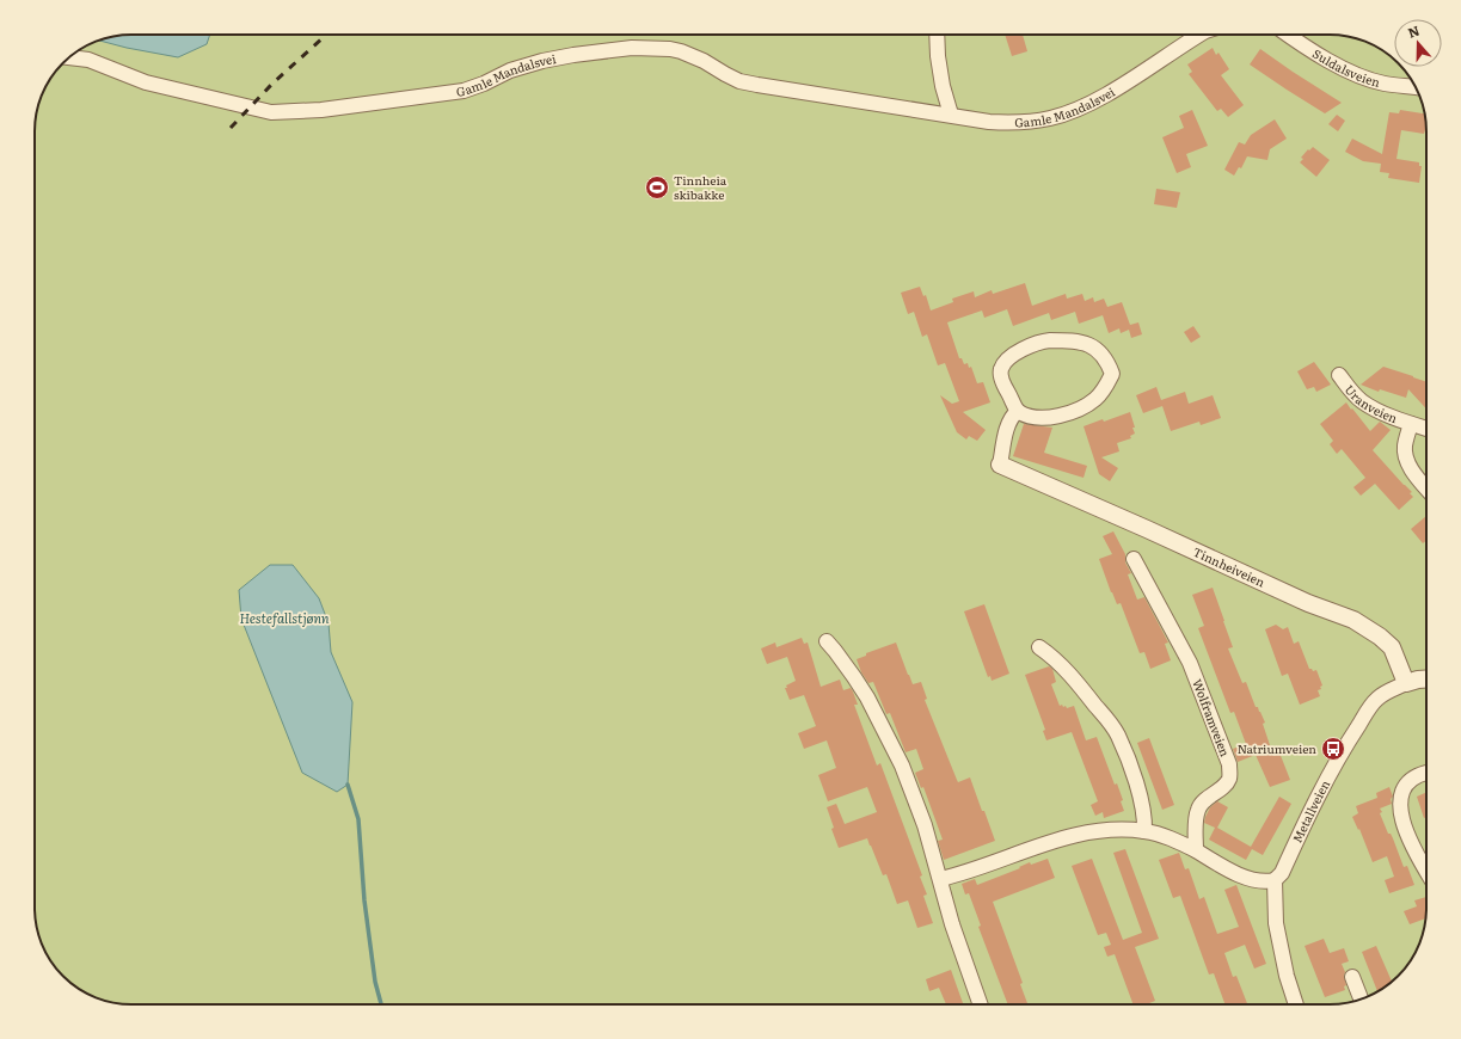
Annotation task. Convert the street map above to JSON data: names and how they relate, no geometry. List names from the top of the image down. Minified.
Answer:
{"streets":{"street":["Suldalsveien","Gamle Mandalsvei","Uranveien","Tinnheiveien","Wolframveien","Metallveien"]},"crossings":[["Tinnheiveien","Metallveien"]],"water":["Hestefallstjønn"],"places":{"sports":["Tinnheia skibakke"],"bus stop":["Natriumveien"]},"north":"top"}
